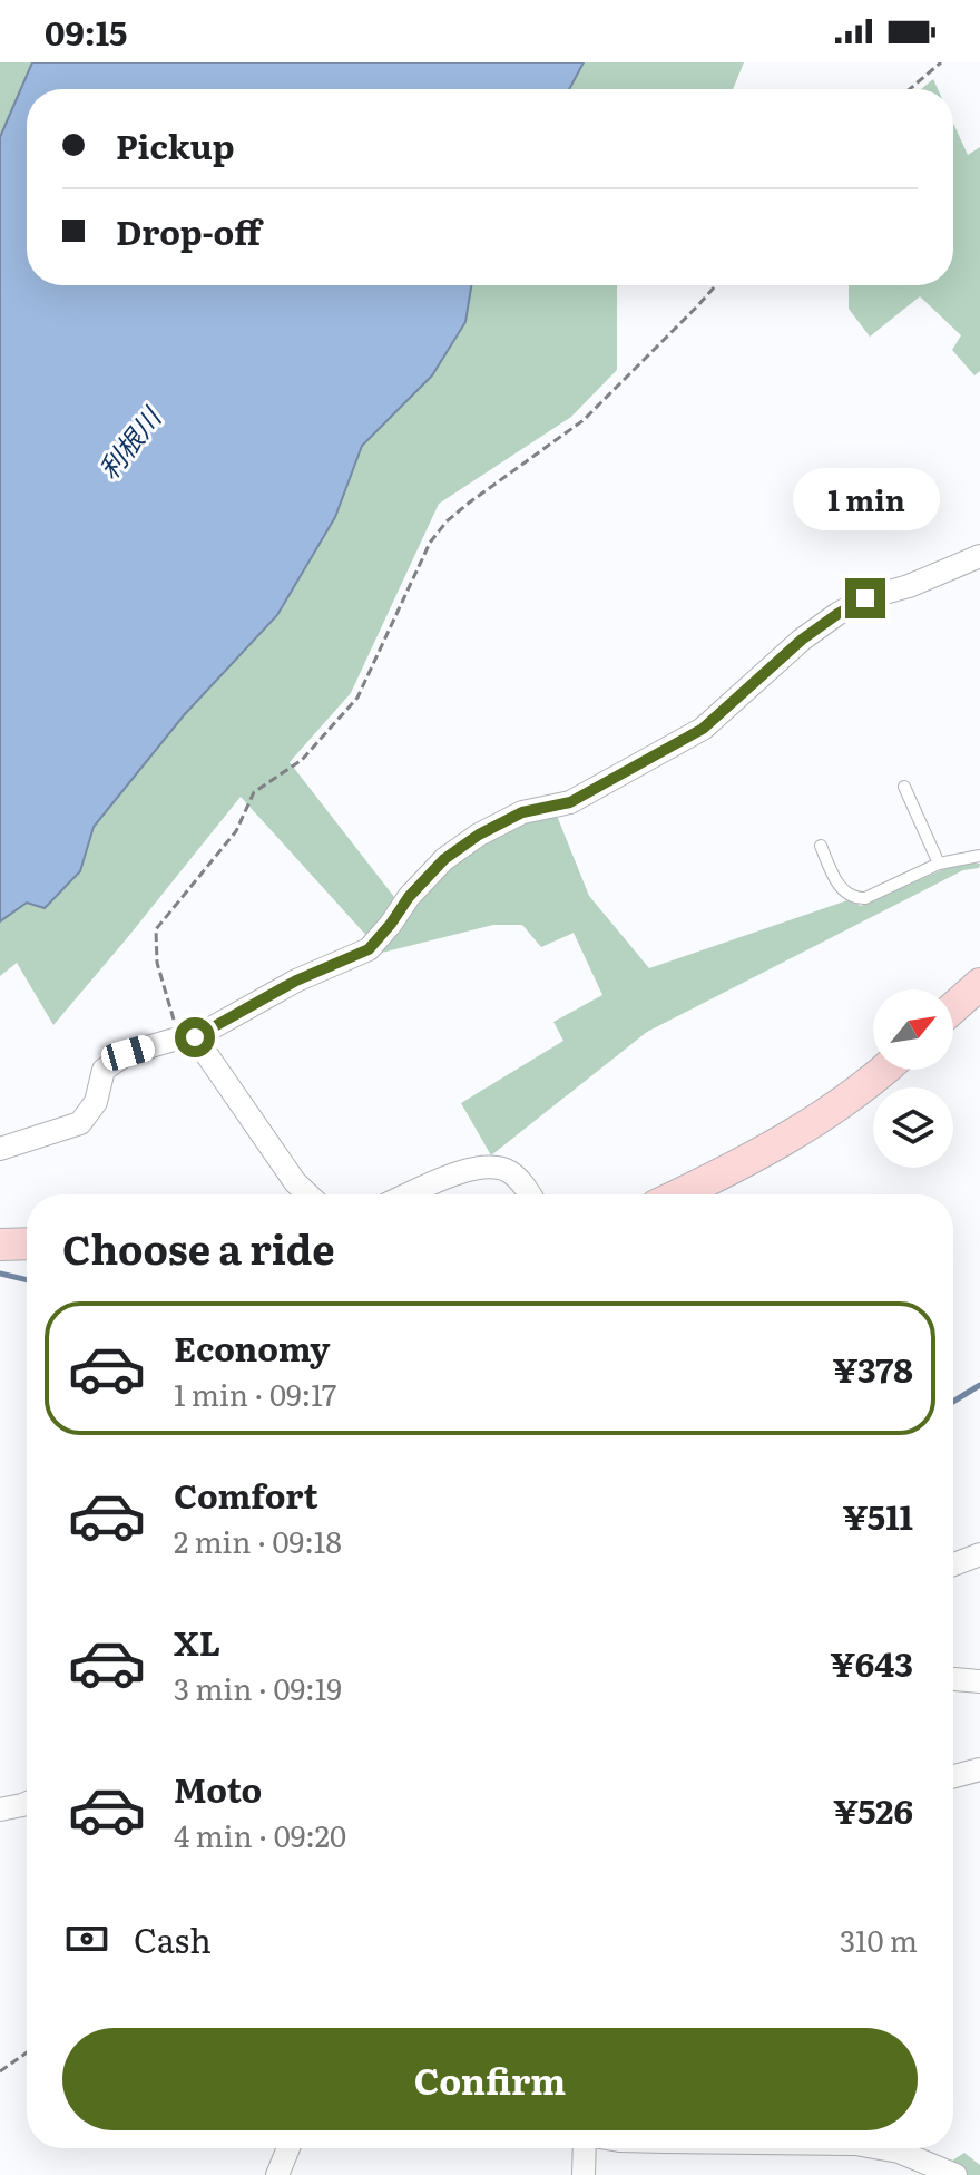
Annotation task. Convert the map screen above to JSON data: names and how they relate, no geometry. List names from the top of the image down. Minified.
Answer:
{"water":["利根川"],"north":"top right","page":{"status":"09:15","banner":["Pickup","Drop-off"],"bubble":"1 min","heading":"Choose a ride","list":[{"name":"Economy","note":"1 min · 09:17","value":"¥378"},{"name":"Comfort","note":"2 min · 09:18","value":"¥511"},{"name":"XL","note":"3 min · 09:19","value":"¥643"},{"name":"Moto","note":"4 min · 09:20","value":"¥526"}],"pay":["Cash","310 m"],"buttons":"Confirm"}}
